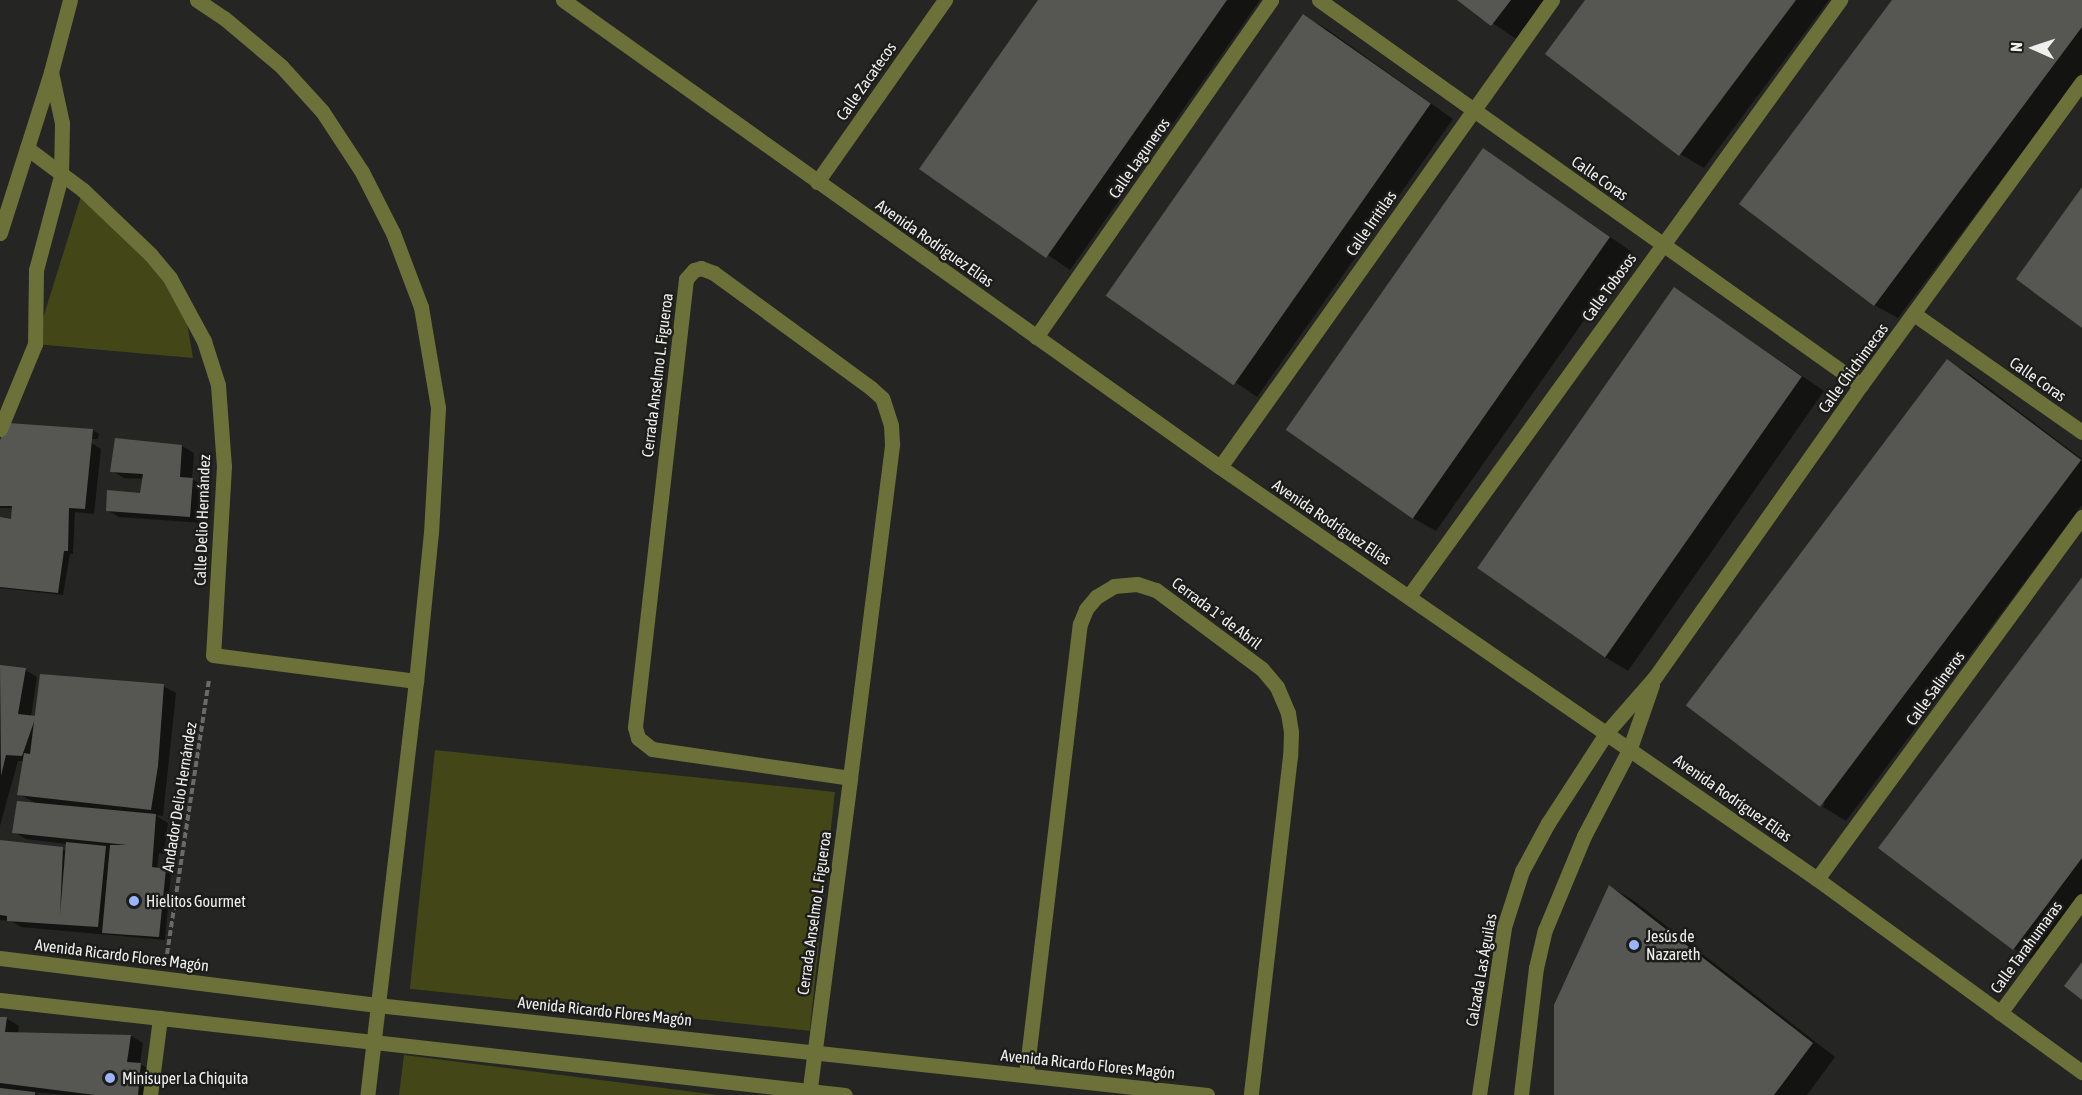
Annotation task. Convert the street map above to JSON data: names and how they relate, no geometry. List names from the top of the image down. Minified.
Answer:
{"streets":{"street":["Calle Zacatecos","Calle Laguneros","Calle Coras","Calle Irritilas","Avenida Rodríguez Elías","Calle Tobosos","Calle Chichimecas","Cerrada Anselmo L. Figueroa","Calle Delio Hernández","Cerrada 1° de Abril","Calle Salineros","Calle Tarahumaras","Avenida Ricardo Flores Magón","Calzada Las Águilas"],"path":["Andador Delio Hernández"]},"crossings":[["Calle Zacatecos","Avenida Rodríguez Elías"],["Calle Laguneros","Avenida Rodríguez Elías"],["Calle Coras","Calle Irritilas"],["Calle Coras","Calle Tobosos"],["Calle Coras","Calle Chichimecas"],["Calle Irritilas","Avenida Rodríguez Elías"],["Avenida Rodríguez Elías","Calle Tobosos"],["Avenida Rodríguez Elías","Calle Chichimecas"],["Avenida Rodríguez Elías","Calle Salineros"],["Avenida Rodríguez Elías","Calle Tarahumaras"],["Avenida Rodríguez Elías","Calzada Las Águilas"],["Calle Chichimecas","Calzada Las Águilas"],["Cerrada Anselmo L. Figueroa","Avenida Ricardo Flores Magón"],["Calle Delio Hernández","Andador Delio Hernández"],["Cerrada 1° de Abril","Avenida Ricardo Flores Magón"],["Andador Delio Hernández","Avenida Ricardo Flores Magón"]],"places":["Hielitos Gourmet","Jesús de Nazareth","Minisuper La Chiquita"],"north":"left"}
